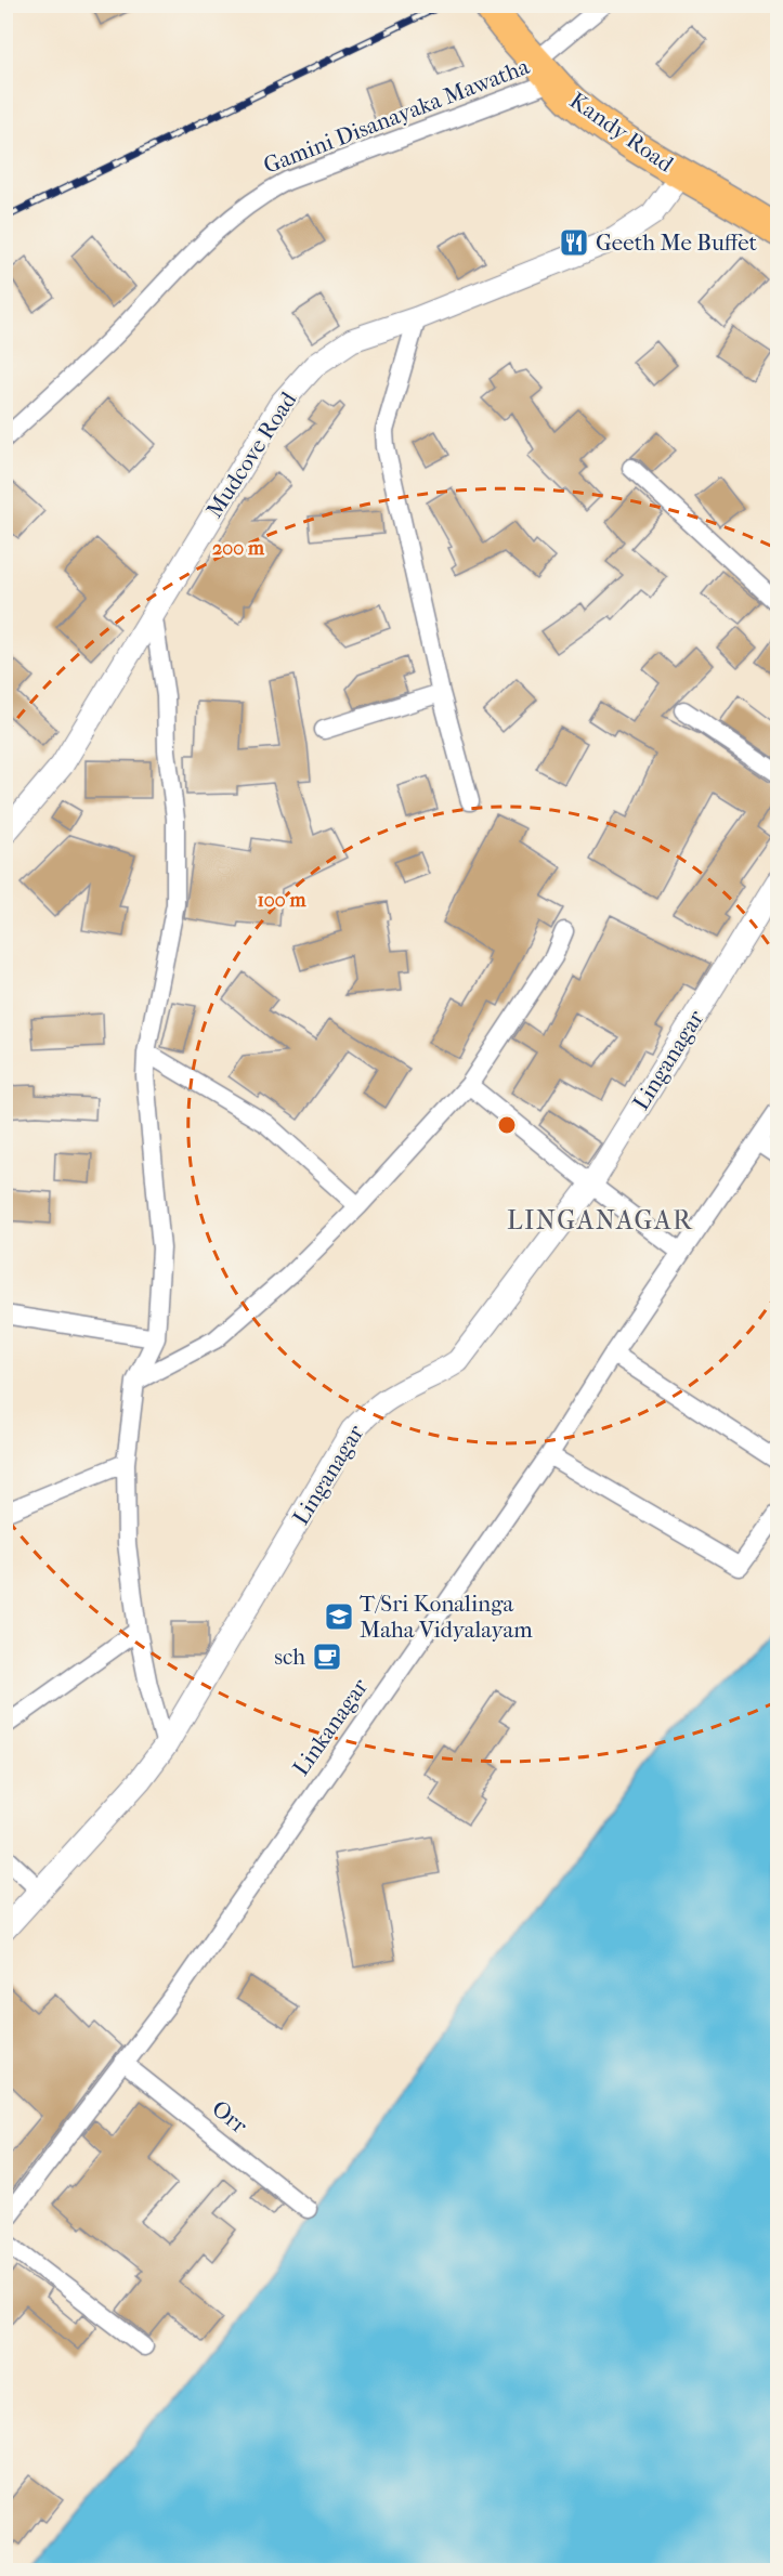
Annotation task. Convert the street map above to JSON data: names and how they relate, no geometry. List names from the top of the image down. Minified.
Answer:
{"streets":{"highway":["Kandy Road"],"street":["Gamini Disanayaka Mawatha","Mudcove Road","Linganagar","Linkanagar","Orr"]},"crossings":[["Gamini Disanayaka Mawatha","Kandy Road"],["Kandy Road","Mudcove Road"],["Linkanagar","Orr"]],"districts":["LINGANAGAR"],"places":{"restaurant":["Geeth Me Buffet"],"school or university":["T/Sri Konalinga Maha Vidyalayam"],"cafe":["sch"]},"rings":["200 m","100 m"]}
